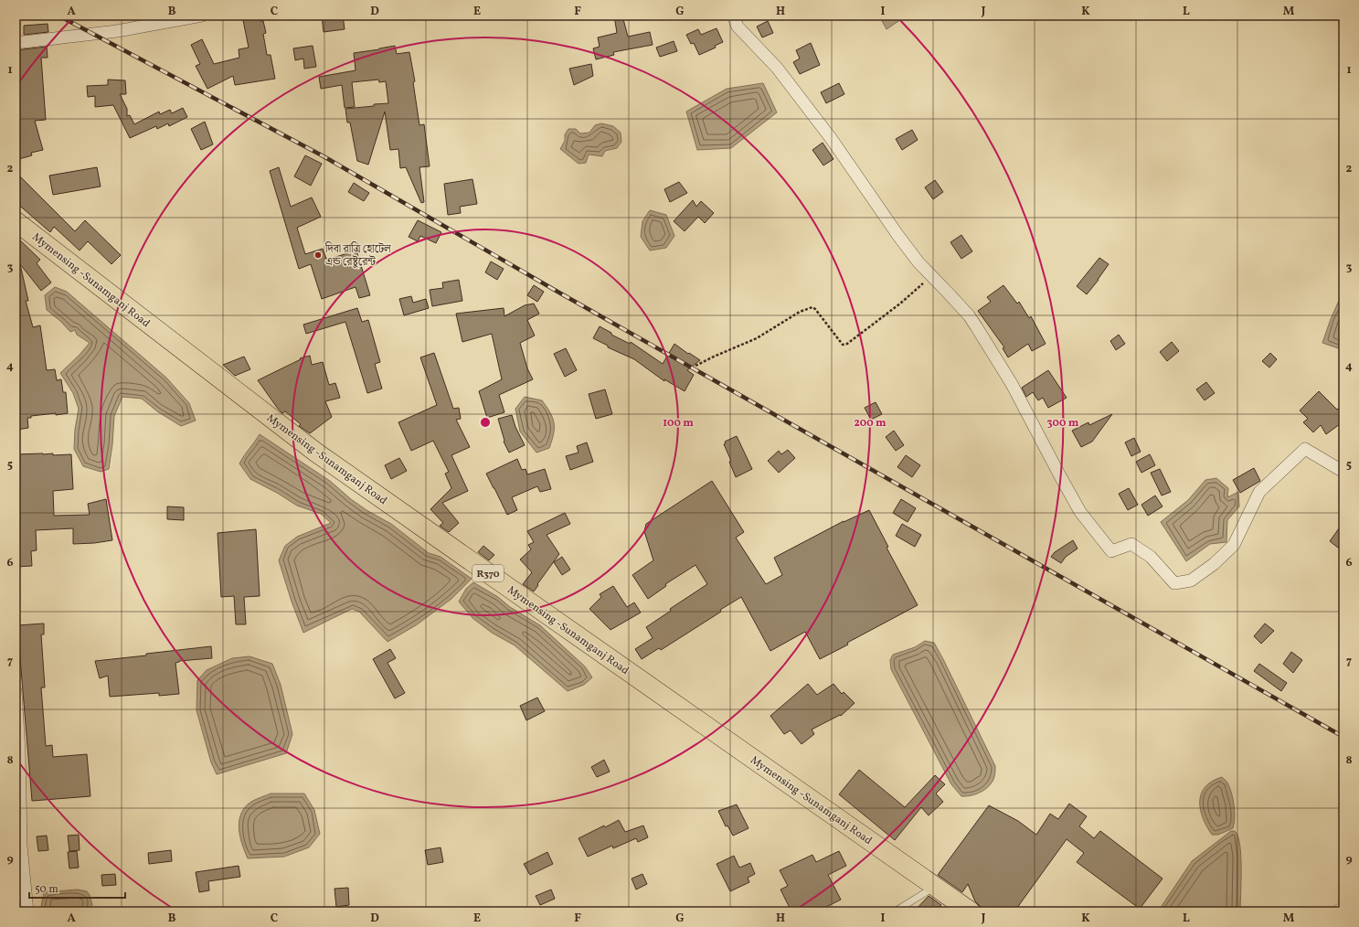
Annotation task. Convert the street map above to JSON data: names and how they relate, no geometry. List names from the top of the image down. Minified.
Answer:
{"streets":{"main road":["Mymensing -Sunamganj Road","R370"]},"places":["দিবা রাত্রি হোটেল এন্ড রেষ্টুরেন্ট"],"scale_bar":"50 m","grid":{"columns":["A","B","C","D","E","F","G","H","I","J","K","L","M"],"rows":["1","2","3","4","5","6","7","8","9"]},"rings":["100 m","200 m","300 m"]}
